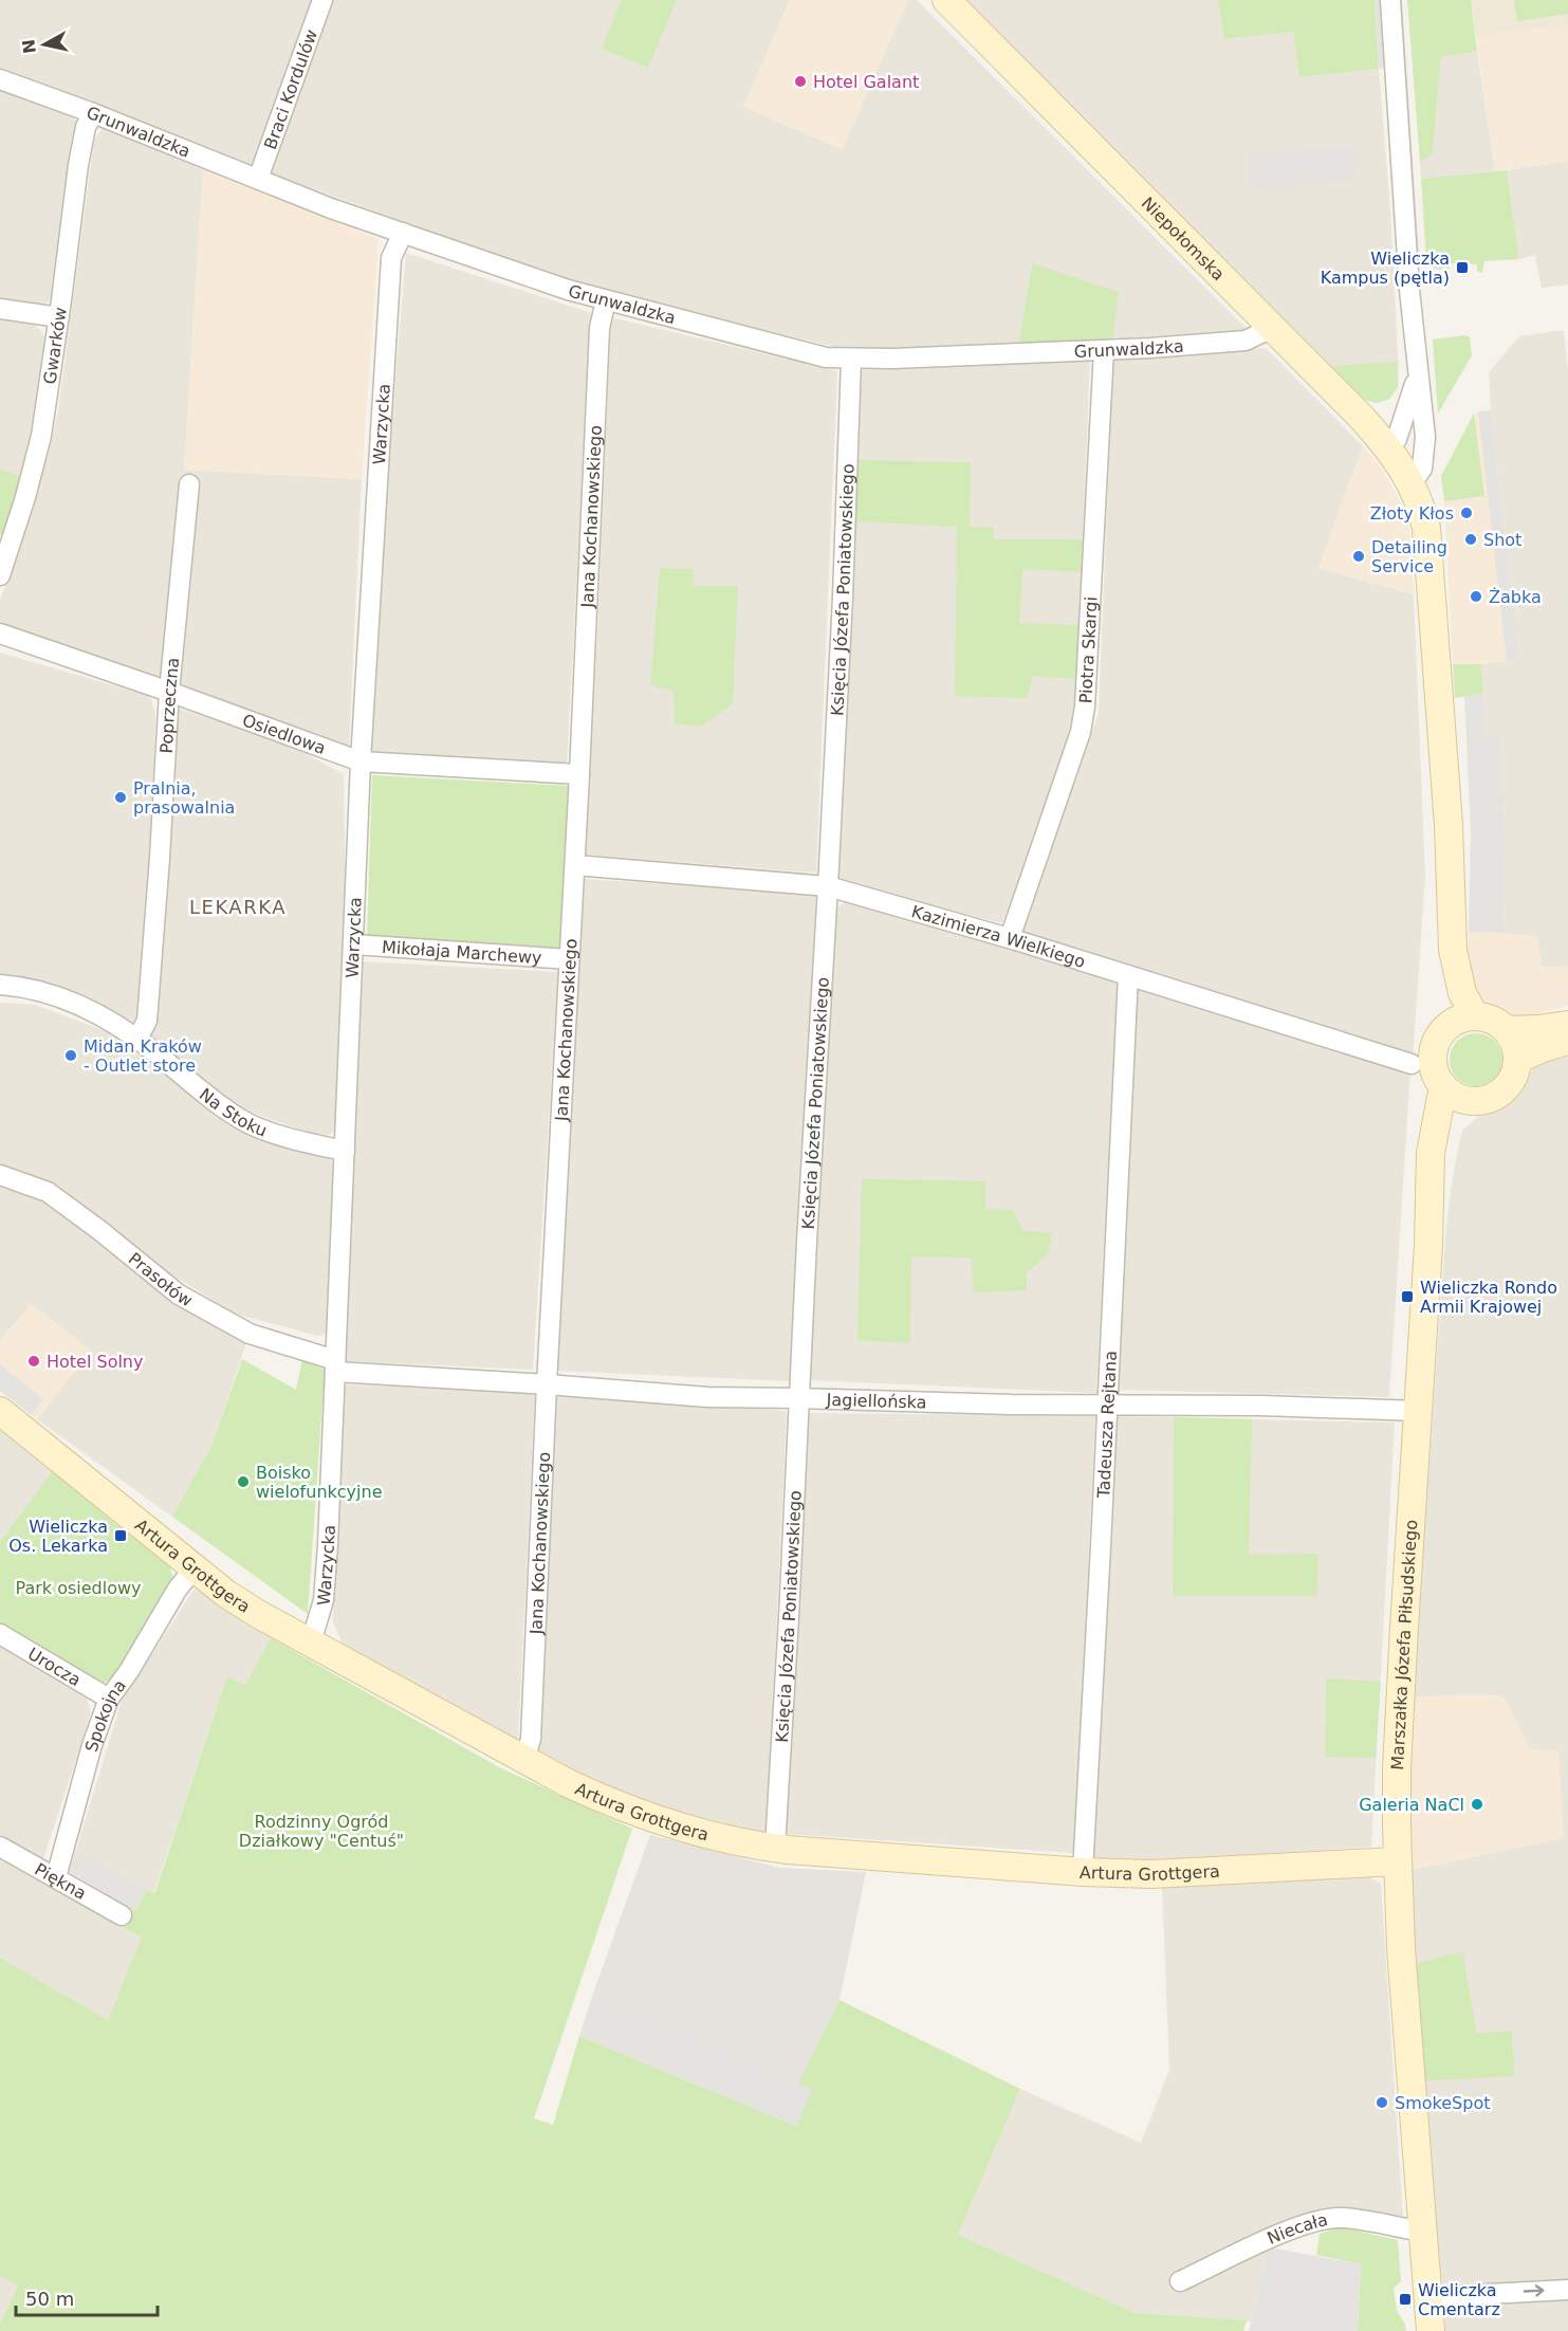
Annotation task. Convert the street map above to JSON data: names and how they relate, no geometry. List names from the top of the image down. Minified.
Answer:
{"streets":{"main road":["Niepołomska","Artura Grottgera","Marszałka Józefa Piłsudskiego"],"street":["Braci Kordulów","Grunwaldzka","Gwarków","Warzycka","Jana Kochanowskiego","Księcia Józefa Poniatowskiego","Piotra Skargi","Poprzeczna","Osiedlowa","Kazimierza Wielkiego","Mikołaja Marchewy","Na Stoku","Prasołów","Jagiellońska","Tadeusza Rejtana","Urocza","Spokojna","Piękna","Niecała"]},"crossings":[["Braci Kordulów","Grunwaldzka"],["Grunwaldzka","Niepołomska"],["Grunwaldzka","Gwarków"],["Grunwaldzka","Warzycka"],["Grunwaldzka","Jana Kochanowskiego"],["Grunwaldzka","Księcia Józefa Poniatowskiego"],["Grunwaldzka","Piotra Skargi"],["Warzycka","Osiedlowa"],["Warzycka","Mikołaja Marchewy"],["Warzycka","Na Stoku"],["Warzycka","Prasołów"],["Warzycka","Jagiellońska"],["Warzycka","Artura Grottgera"],["Jana Kochanowskiego","Osiedlowa"],["Jana Kochanowskiego","Kazimierza Wielkiego"],["Jana Kochanowskiego","Mikołaja Marchewy"],["Jana Kochanowskiego","Jagiellońska"],["Jana Kochanowskiego","Artura Grottgera"],["Księcia Józefa Poniatowskiego","Kazimierza Wielkiego"],["Księcia Józefa Poniatowskiego","Jagiellońska"],["Księcia Józefa Poniatowskiego","Artura Grottgera"],["Piotra Skargi","Kazimierza Wielkiego"],["Poprzeczna","Osiedlowa"],["Poprzeczna","Na Stoku"],["Kazimierza Wielkiego","Tadeusza Rejtana"],["Prasołów","Jagiellońska"],["Jagiellońska","Tadeusza Rejtana"],["Jagiellońska","Marszałka Józefa Piłsudskiego"],["Tadeusza Rejtana","Artura Grottgera"],["Artura Grottgera","Marszałka Józefa Piłsudskiego"],["Artura Grottgera","Spokojna"],["Marszałka Józefa Piłsudskiego","Niecała"],["Urocza","Spokojna"],["Spokojna","Piękna"]],"districts":["LEKARKA"],"parks":["Park osiedlowy","Rodzinny Ogród Działkowy \"Centuś\""],"places":{"other":["Hotel Galant","Złoty Kłos","Shot","Detailing Service","Żabka","Pralnia, prasowalnia","Midan Kraków - Outlet store","Hotel Solny","Boisko wielofunkcyjne","Galeria NaCl","SmokeSpot"],"transit":["Wieliczka Kampus (pętla)","Wieliczka Rondo Armii Krajowej","Wieliczka Os. Lekarka","Wieliczka Cmentarz"]},"scale_bar":"50 m","north":"left"}
